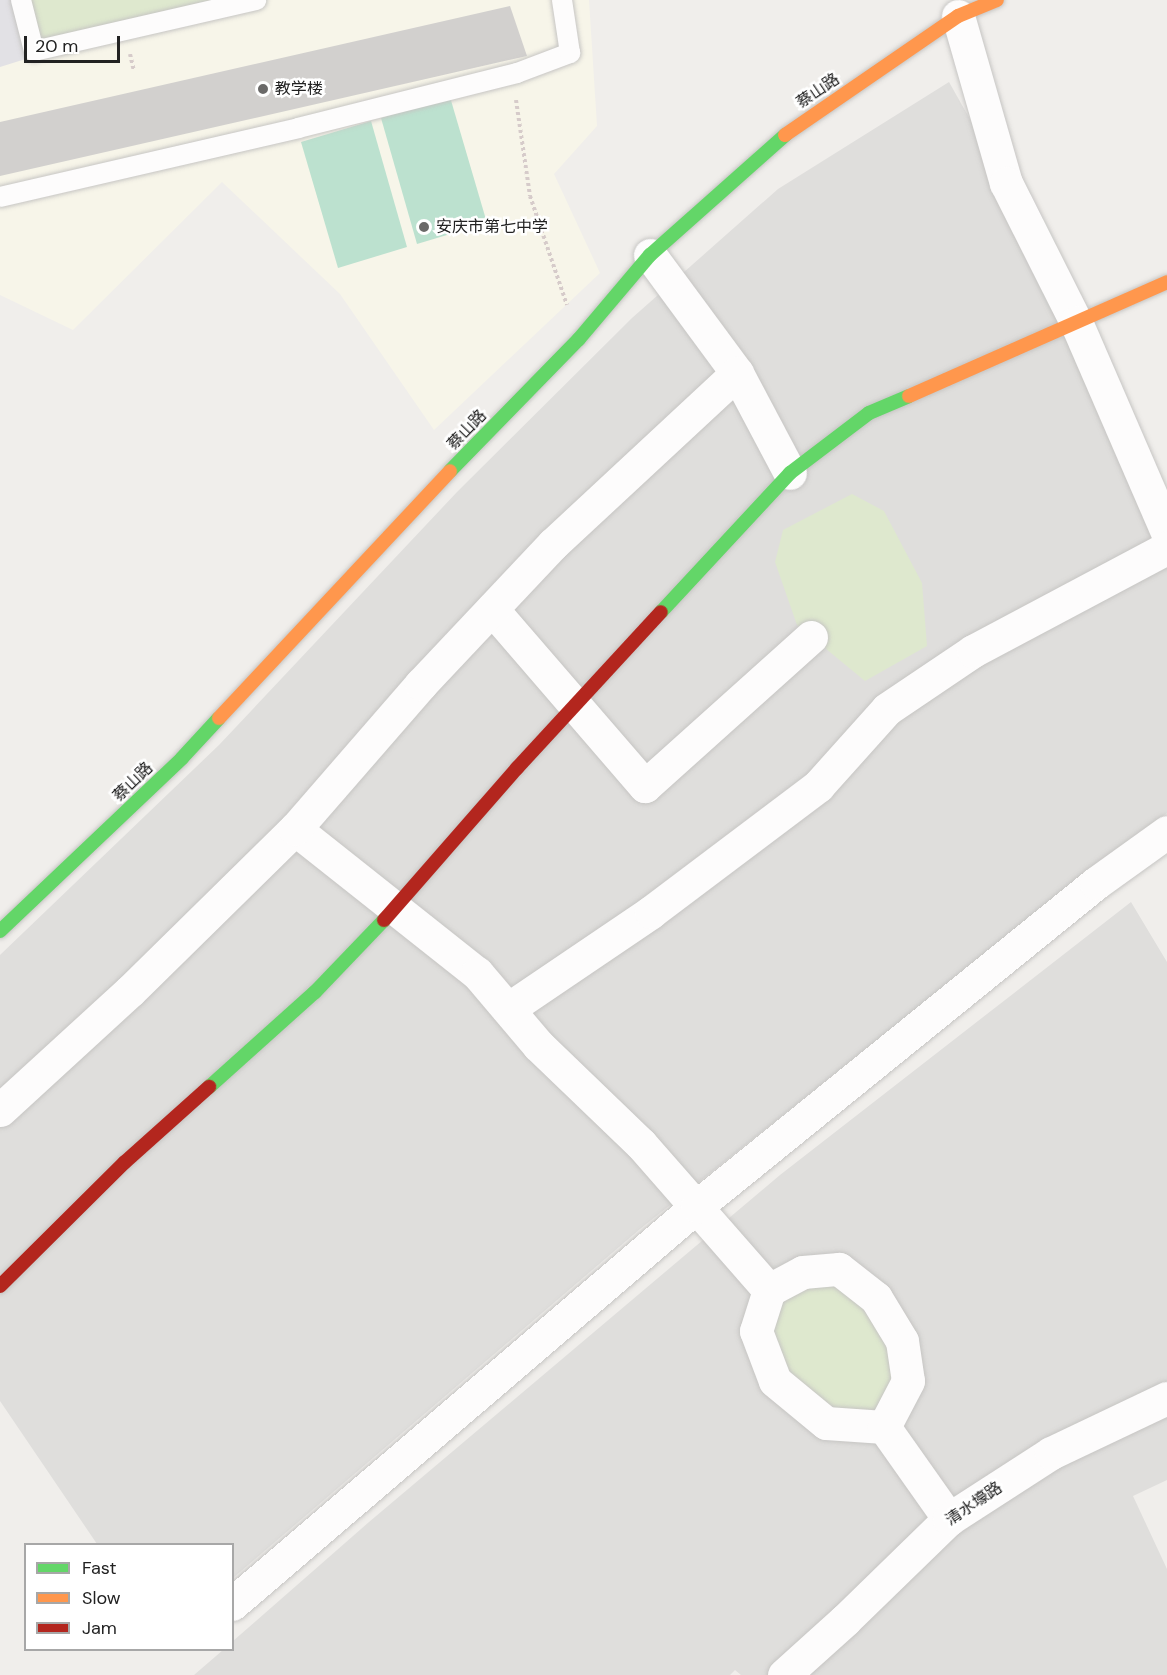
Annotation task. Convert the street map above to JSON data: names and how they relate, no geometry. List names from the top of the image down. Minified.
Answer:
{"streets":{"street":["蔡山路","清水壕路"]},"places":["教学楼","安庆市第七中学"],"legend":["Fast","Slow","Jam"],"scale_bar":"20 m"}
